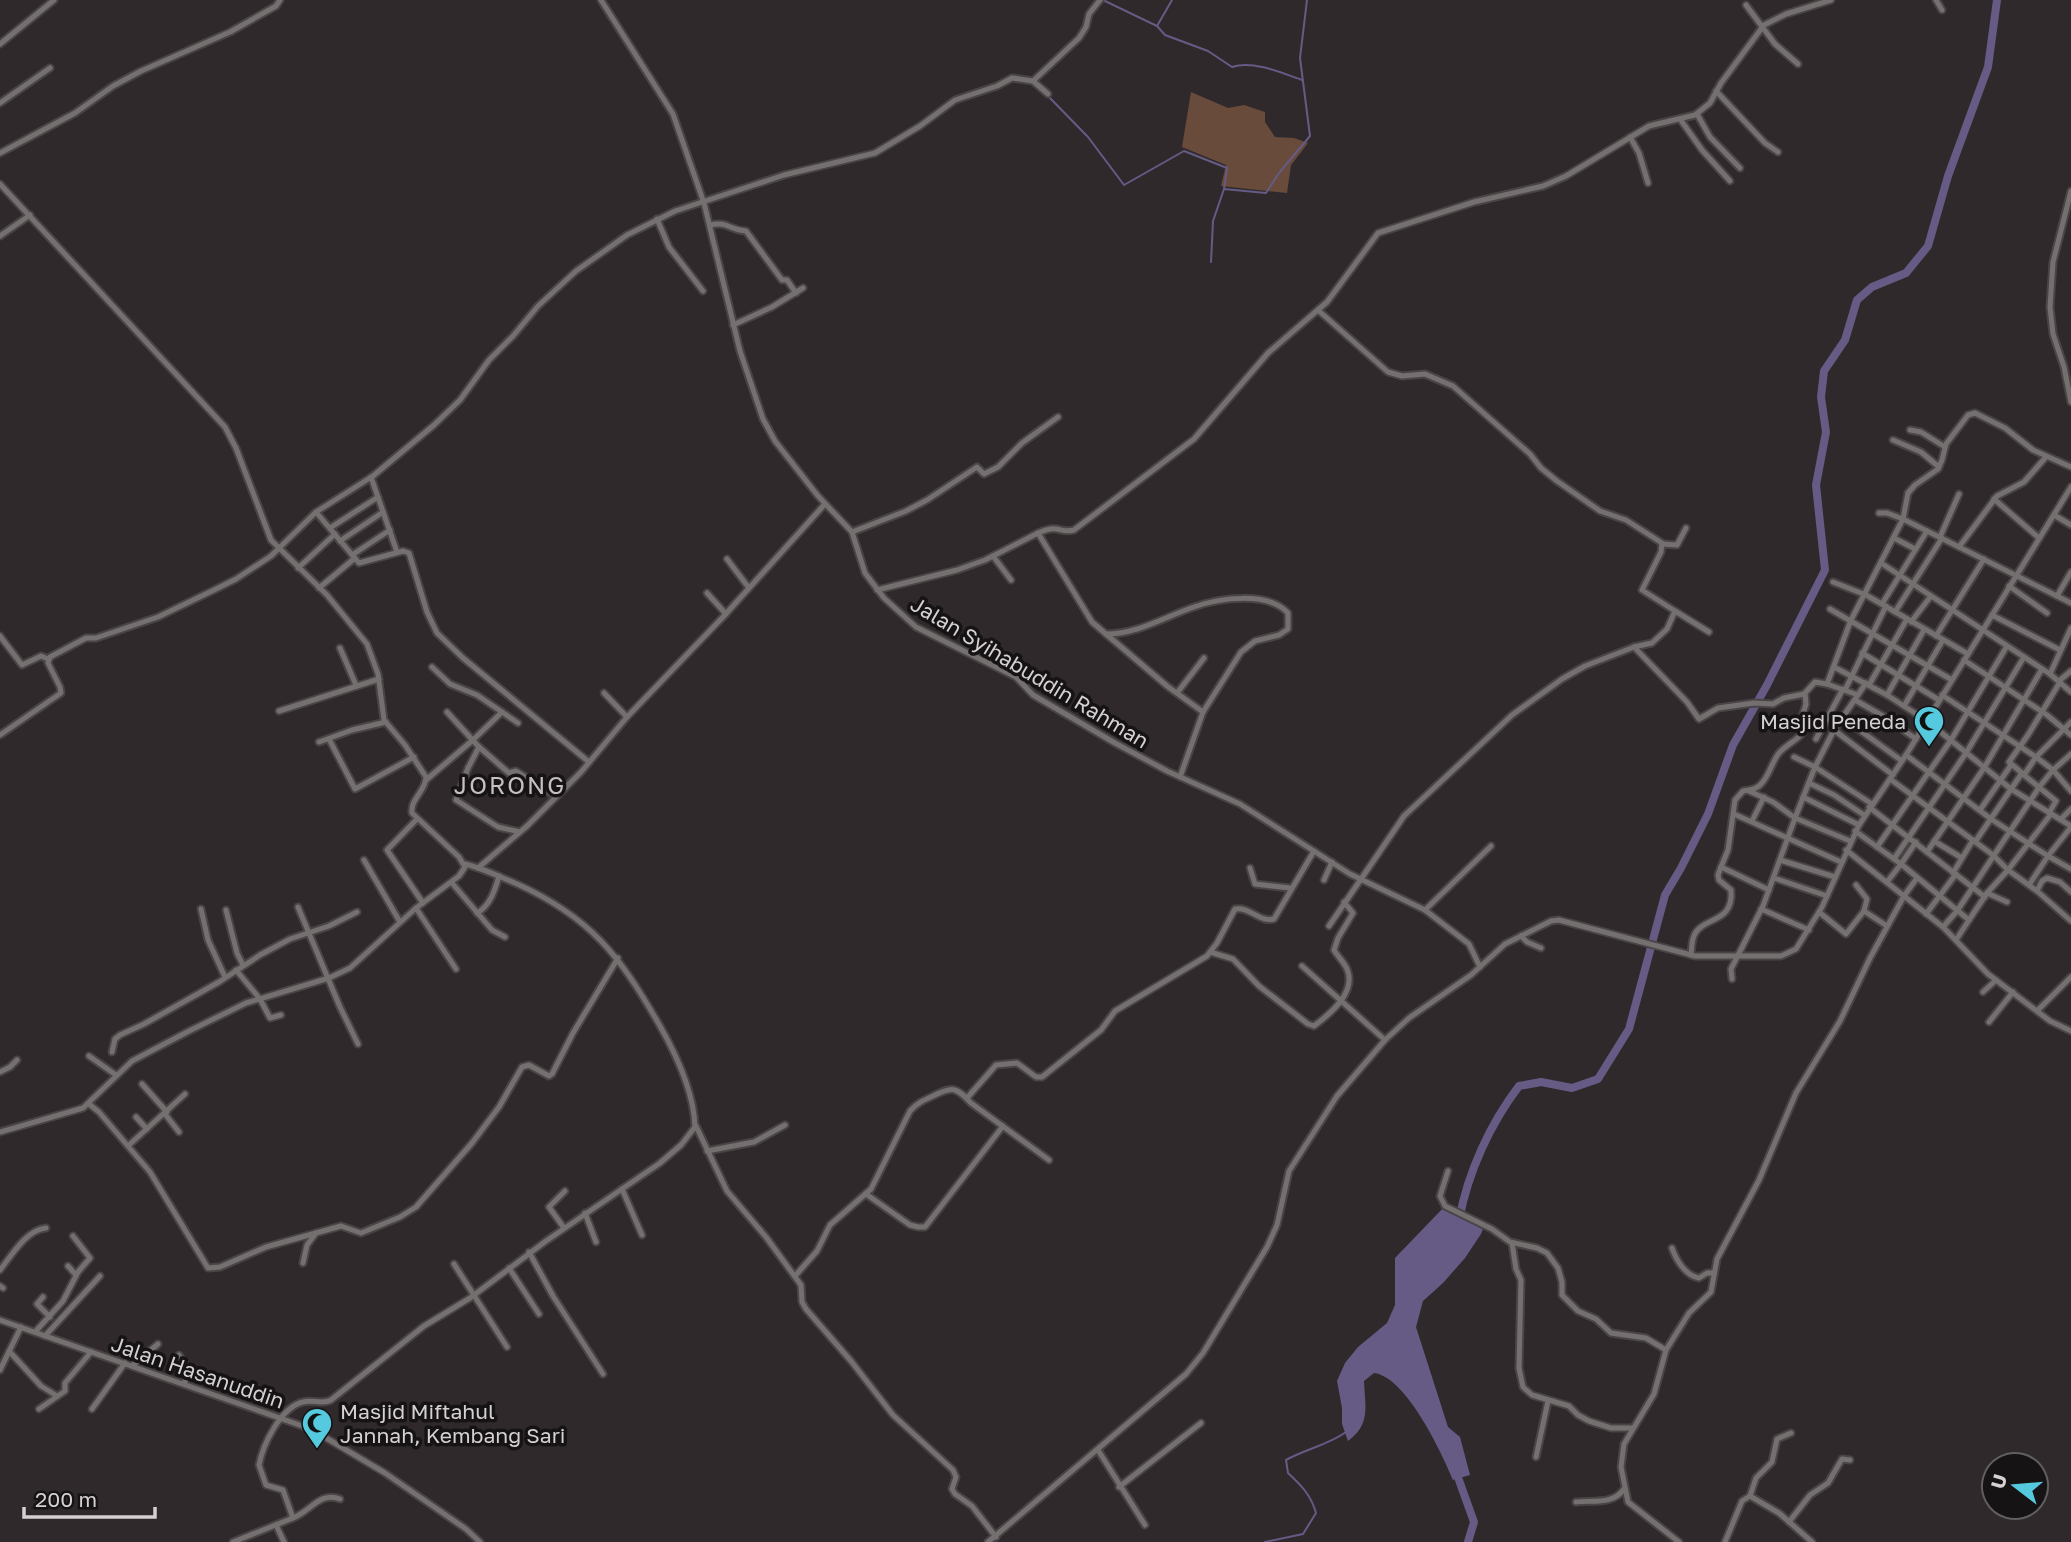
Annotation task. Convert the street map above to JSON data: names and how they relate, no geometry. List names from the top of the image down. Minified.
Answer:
{"streets":{"street":["Jalan Syihabuddin Rahman","Jalan Hasanuddin"]},"districts":["JORONG"],"places":{"mosque":["Masjid Peneda","Masjid Miftahul Jannah, Kembang Sari"]},"scale_bar":"200 m","north":"left"}
